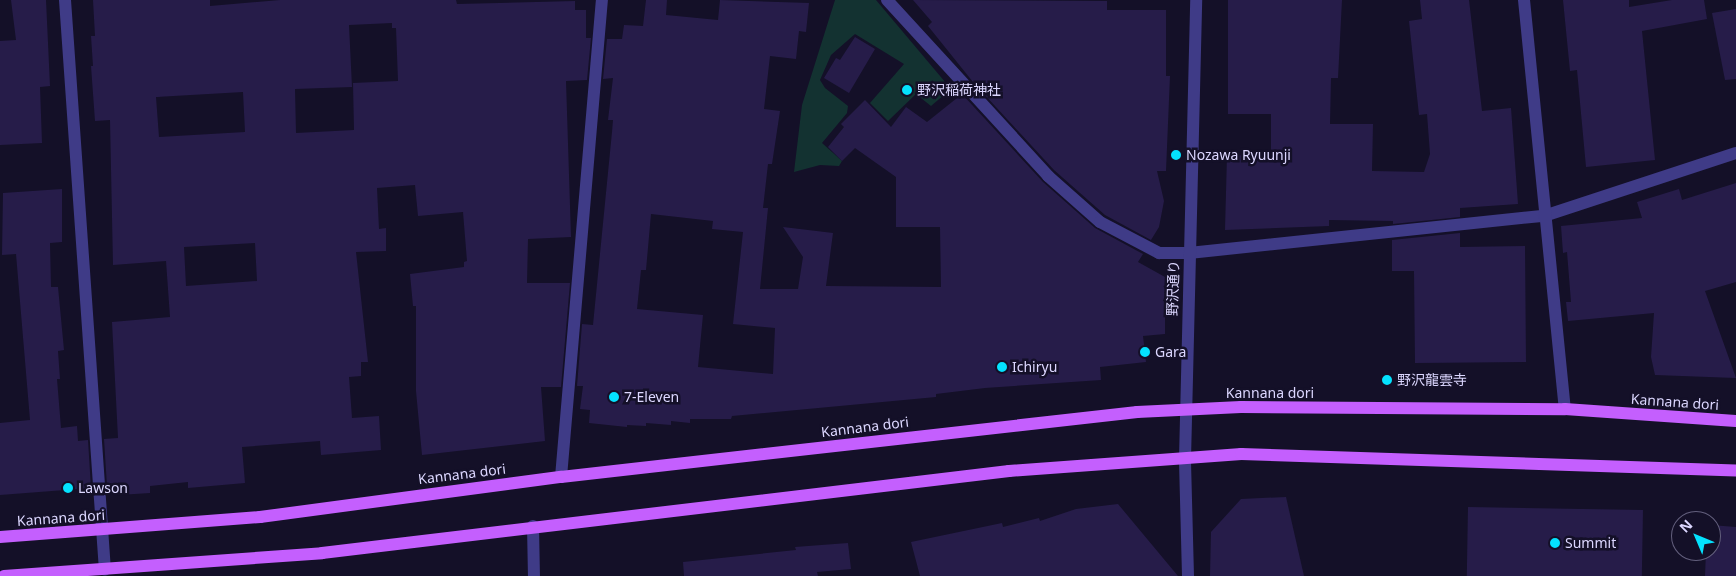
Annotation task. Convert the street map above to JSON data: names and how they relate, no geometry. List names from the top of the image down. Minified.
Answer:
{"streets":{"main road":["Kannana dori"],"street":["野沢通り"]},"crossings":[["野沢通り","Kannana dori"]],"places":["野沢稲荷神社","Nozawa Ryuunji","Gara","Ichiryu","野沢龍雲寺","7-Eleven","Lawson","Summit"],"north":"top left"}
